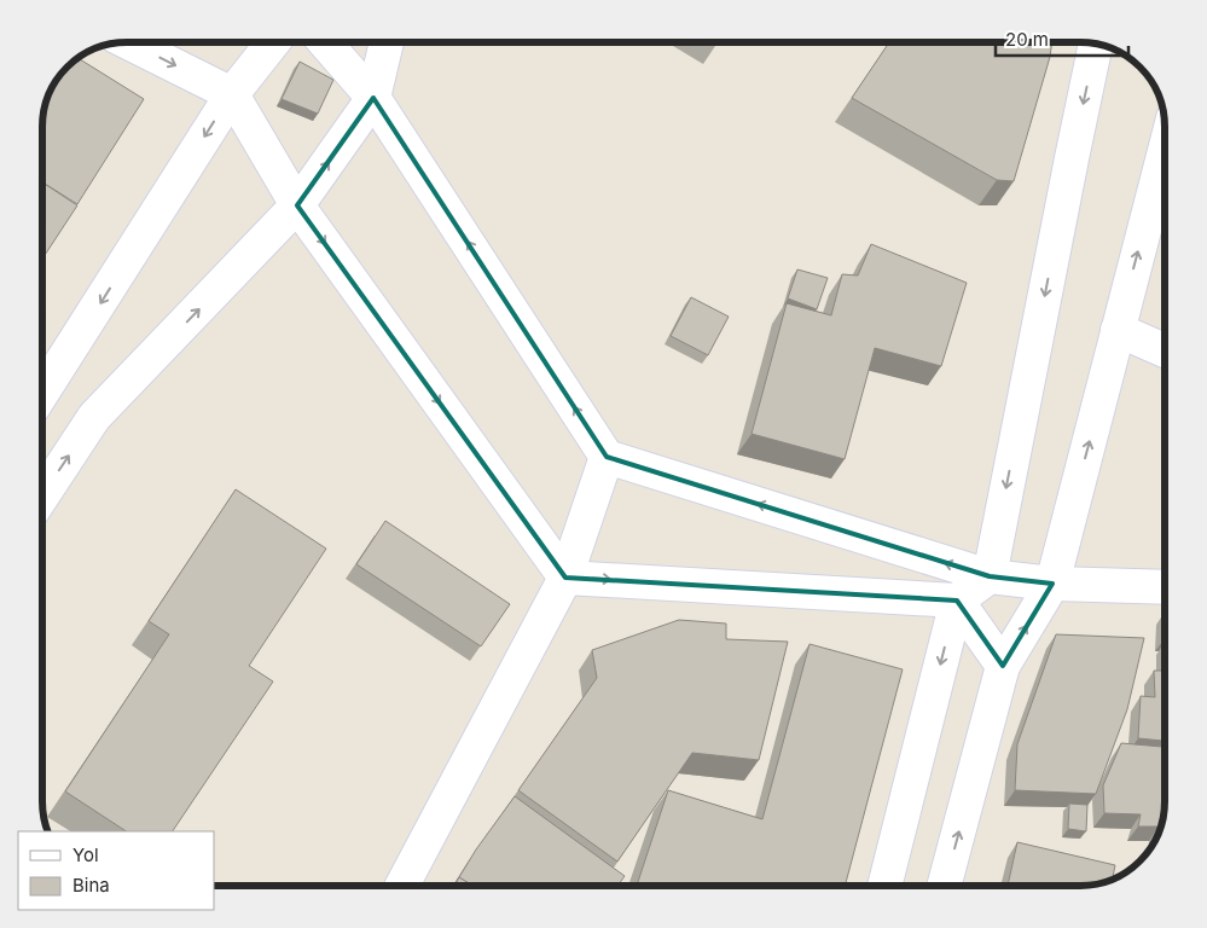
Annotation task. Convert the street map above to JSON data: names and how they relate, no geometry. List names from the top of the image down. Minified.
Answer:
{"legend":["Yol","Bina"],"scale_bar":"20 m"}
